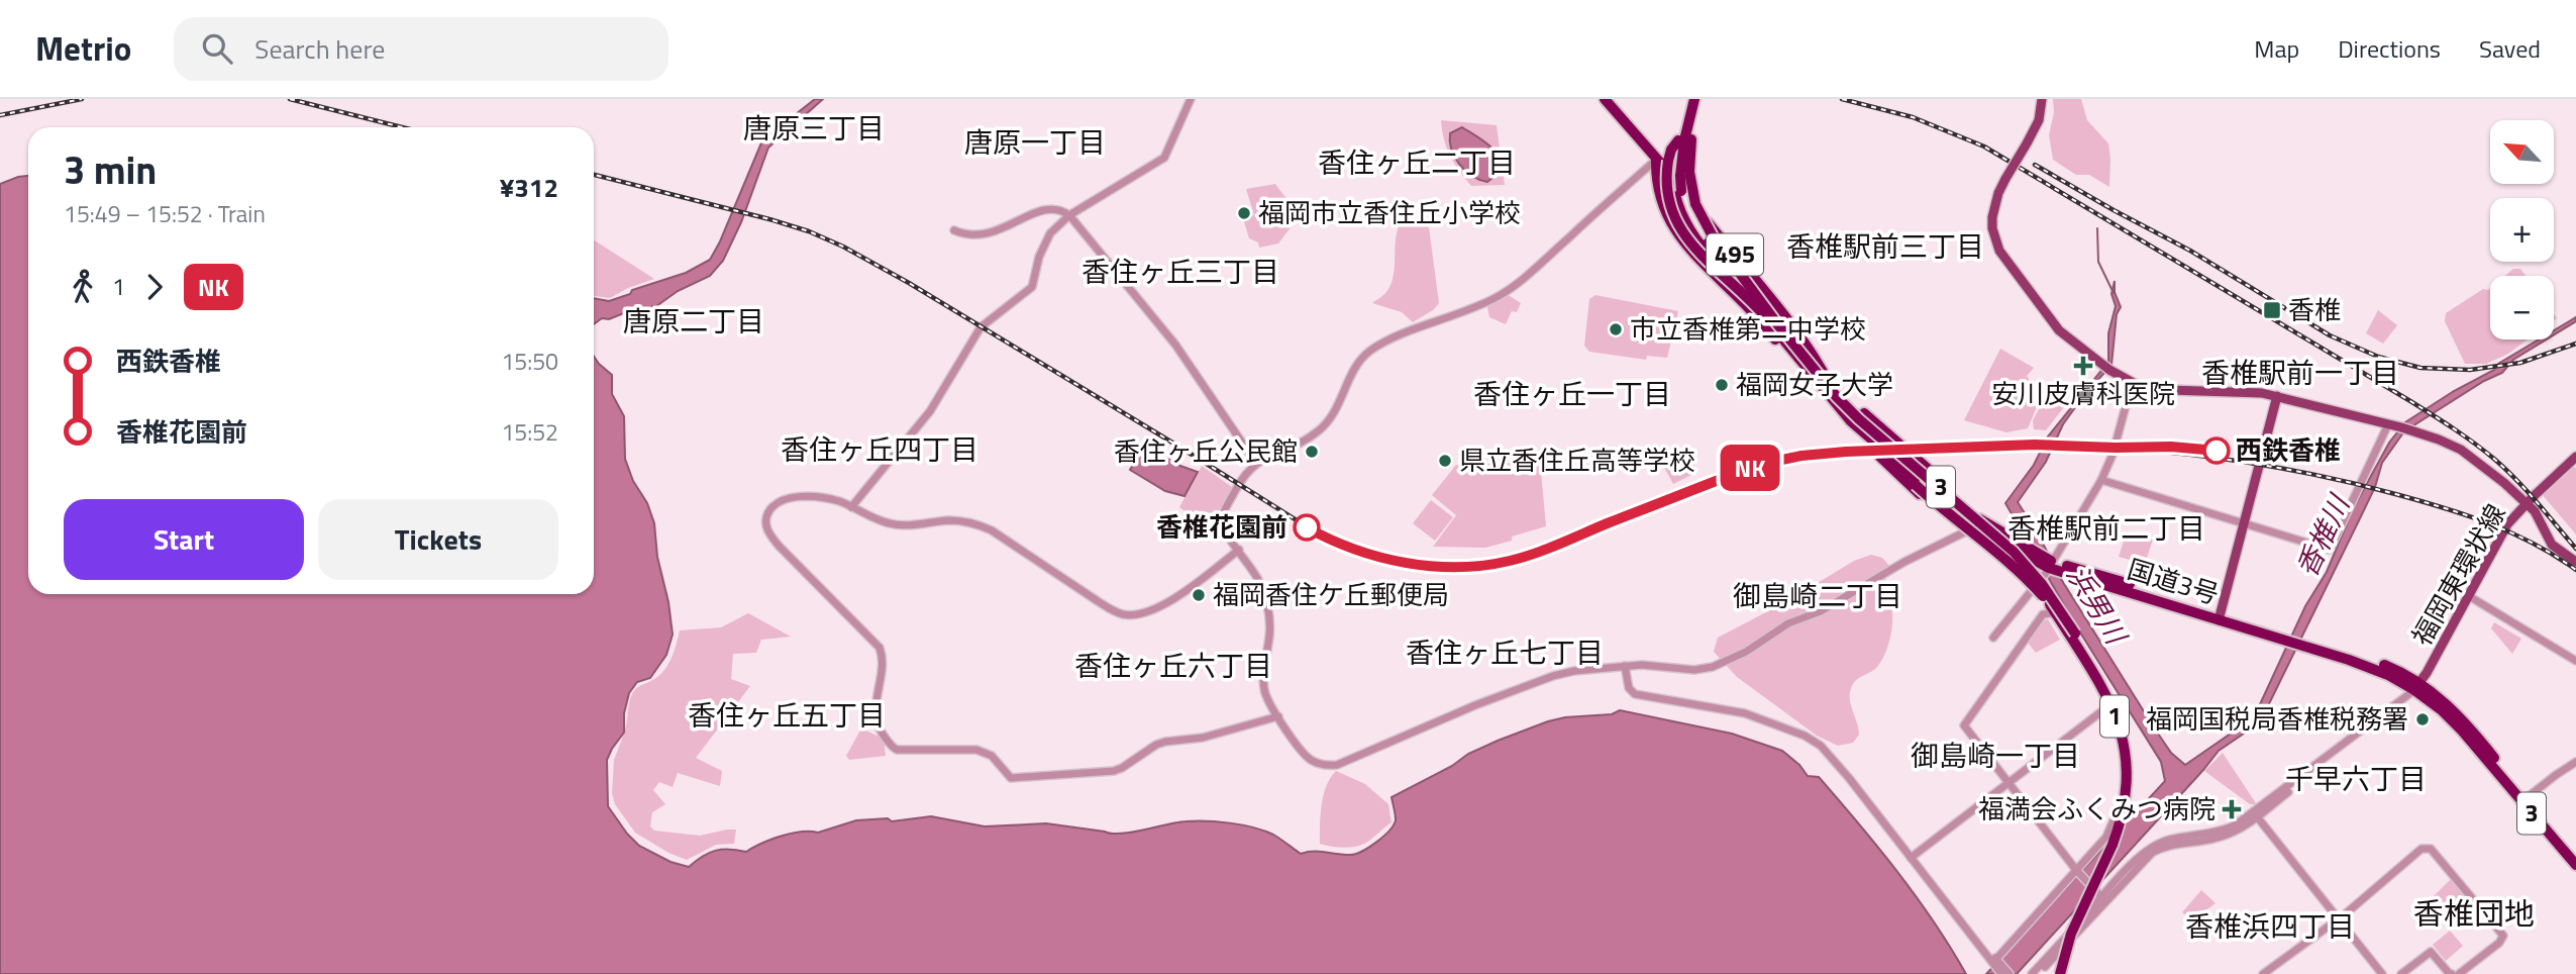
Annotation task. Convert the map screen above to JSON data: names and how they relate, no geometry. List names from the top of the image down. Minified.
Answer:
{"streets":{"highway":["495","3","国道3号","1"],"main road":["福岡東環状線"]},"crossings":[["495","国道3号"],["福岡東環状線","国道3号"],["国道3号","1"]],"districts":["唐原三丁目","唐原一丁目","香住ヶ丘二丁目","香椎駅前三丁目","香住ヶ丘三丁目","唐原二丁目","香椎駅前一丁目","香住ヶ丘一丁目","香住ヶ丘四丁目","香椎駅前二丁目","御島崎二丁目","香住ヶ丘七丁目","香住ヶ丘六丁目","香住ヶ丘五丁目","御島崎一丁目","千早六丁目","香椎団地","香椎浜四丁目"],"water":["香椎川","浜男川"],"places":{"other":["福岡市立香住丘小学校","市立香椎第二中学校","福岡女子大学","西鉄香椎","香住ヶ丘公民館","県立香住丘高等学校","香椎花園前","福岡香住ケ丘郵便局","福岡国税局香椎税務署"],"transit":["香椎"],"health":["安川皮膚科医院","福満会ふくみつ病院"]},"north":"top left","page":{"header":"Metrio","search":"Search here","nav":["Map","Directions","Saved"],"on_map":"NK","map_buttons":["+","−"],"heading":["3 min","15:49 – 15:52 · Train","¥312"],"legs":["1","NK"],"list":[{"name":"西鉄香椎","value":"15:50"},{"name":"香椎花園前","value":"15:52"}],"buttons":["Start","Tickets"]}}
